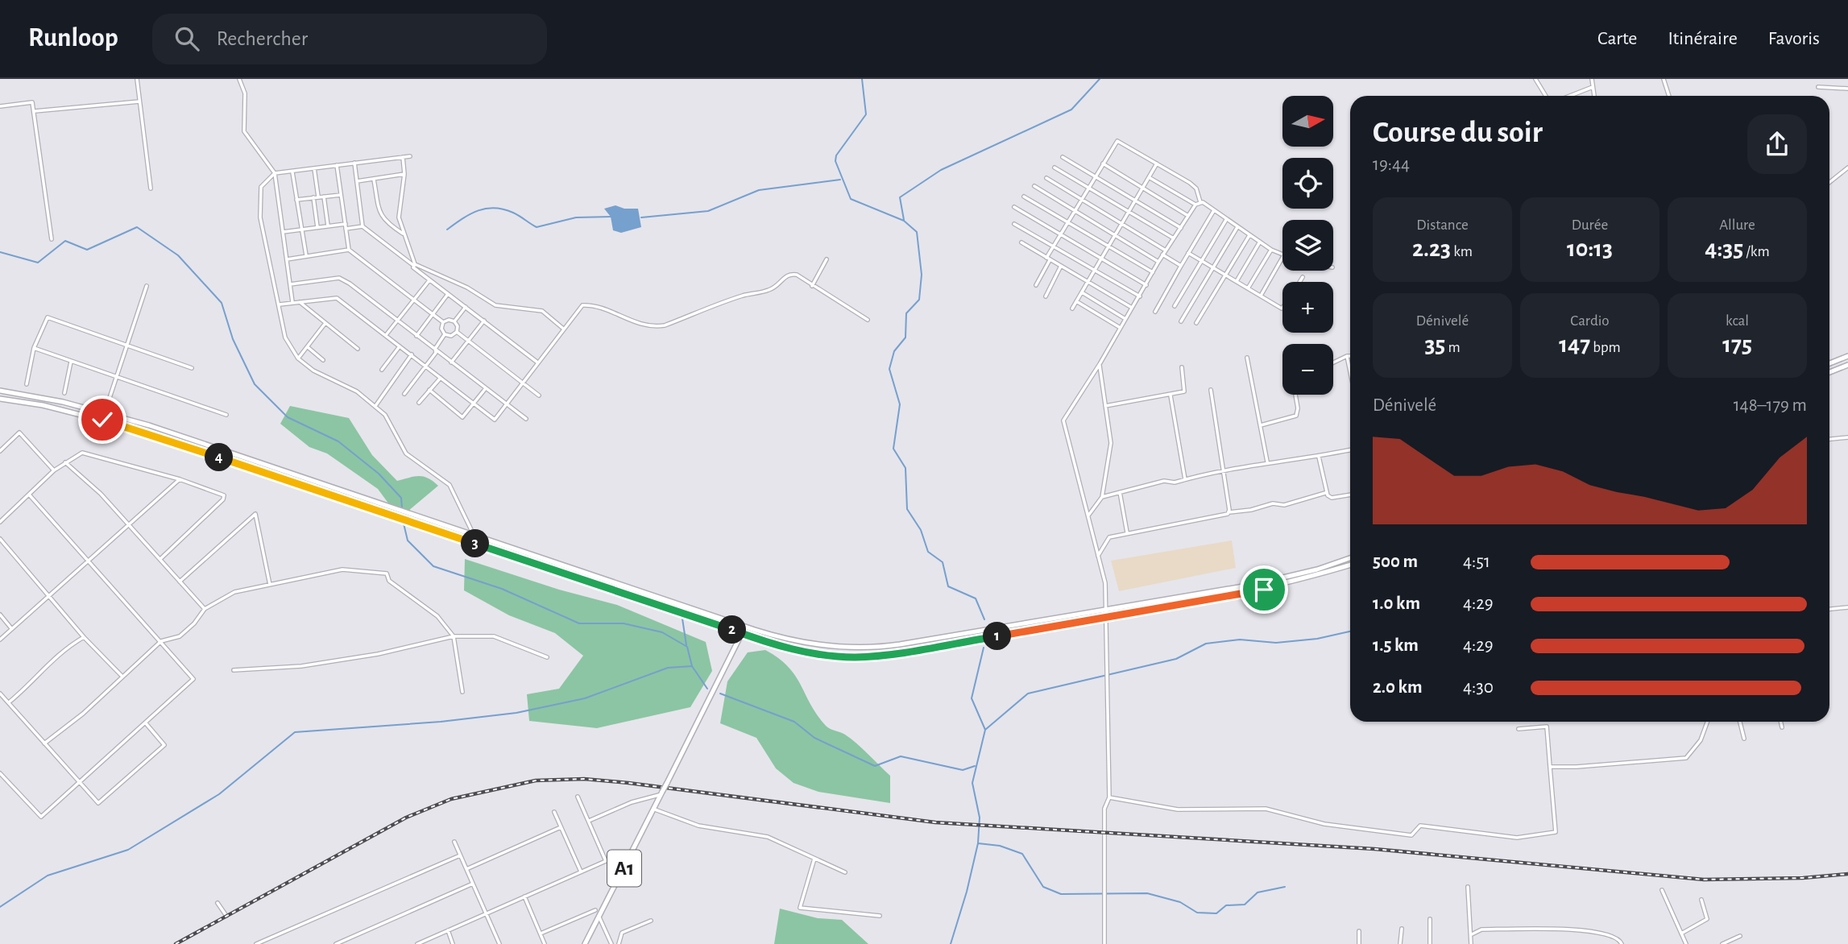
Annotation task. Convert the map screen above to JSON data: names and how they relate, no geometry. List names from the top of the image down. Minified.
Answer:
{"streets":{"main road":["A1"]},"north":"right","page":{"header":"Runloop","search":"Rechercher","nav":["Carte","Itinéraire","Favoris"],"map_buttons":["+","−"],"heading":["Course du soir","19:44"],"stats":[["Distance","2.23 km"],["Durée","10:13"],["Allure","4:35 /km"],["Dénivelé","35 m"],["Cardio","147 bpm"],["kcal","175"]],"chart":["Dénivelé","148–179 m"],"pins":["4","3","2","1"],"list":[{"name":"500 m","note":"4:51"},{"name":"1.0 km","note":"4:29"},{"name":"1.5 km","note":"4:29"},{"name":"2.0 km","note":"4:30"}]}}
